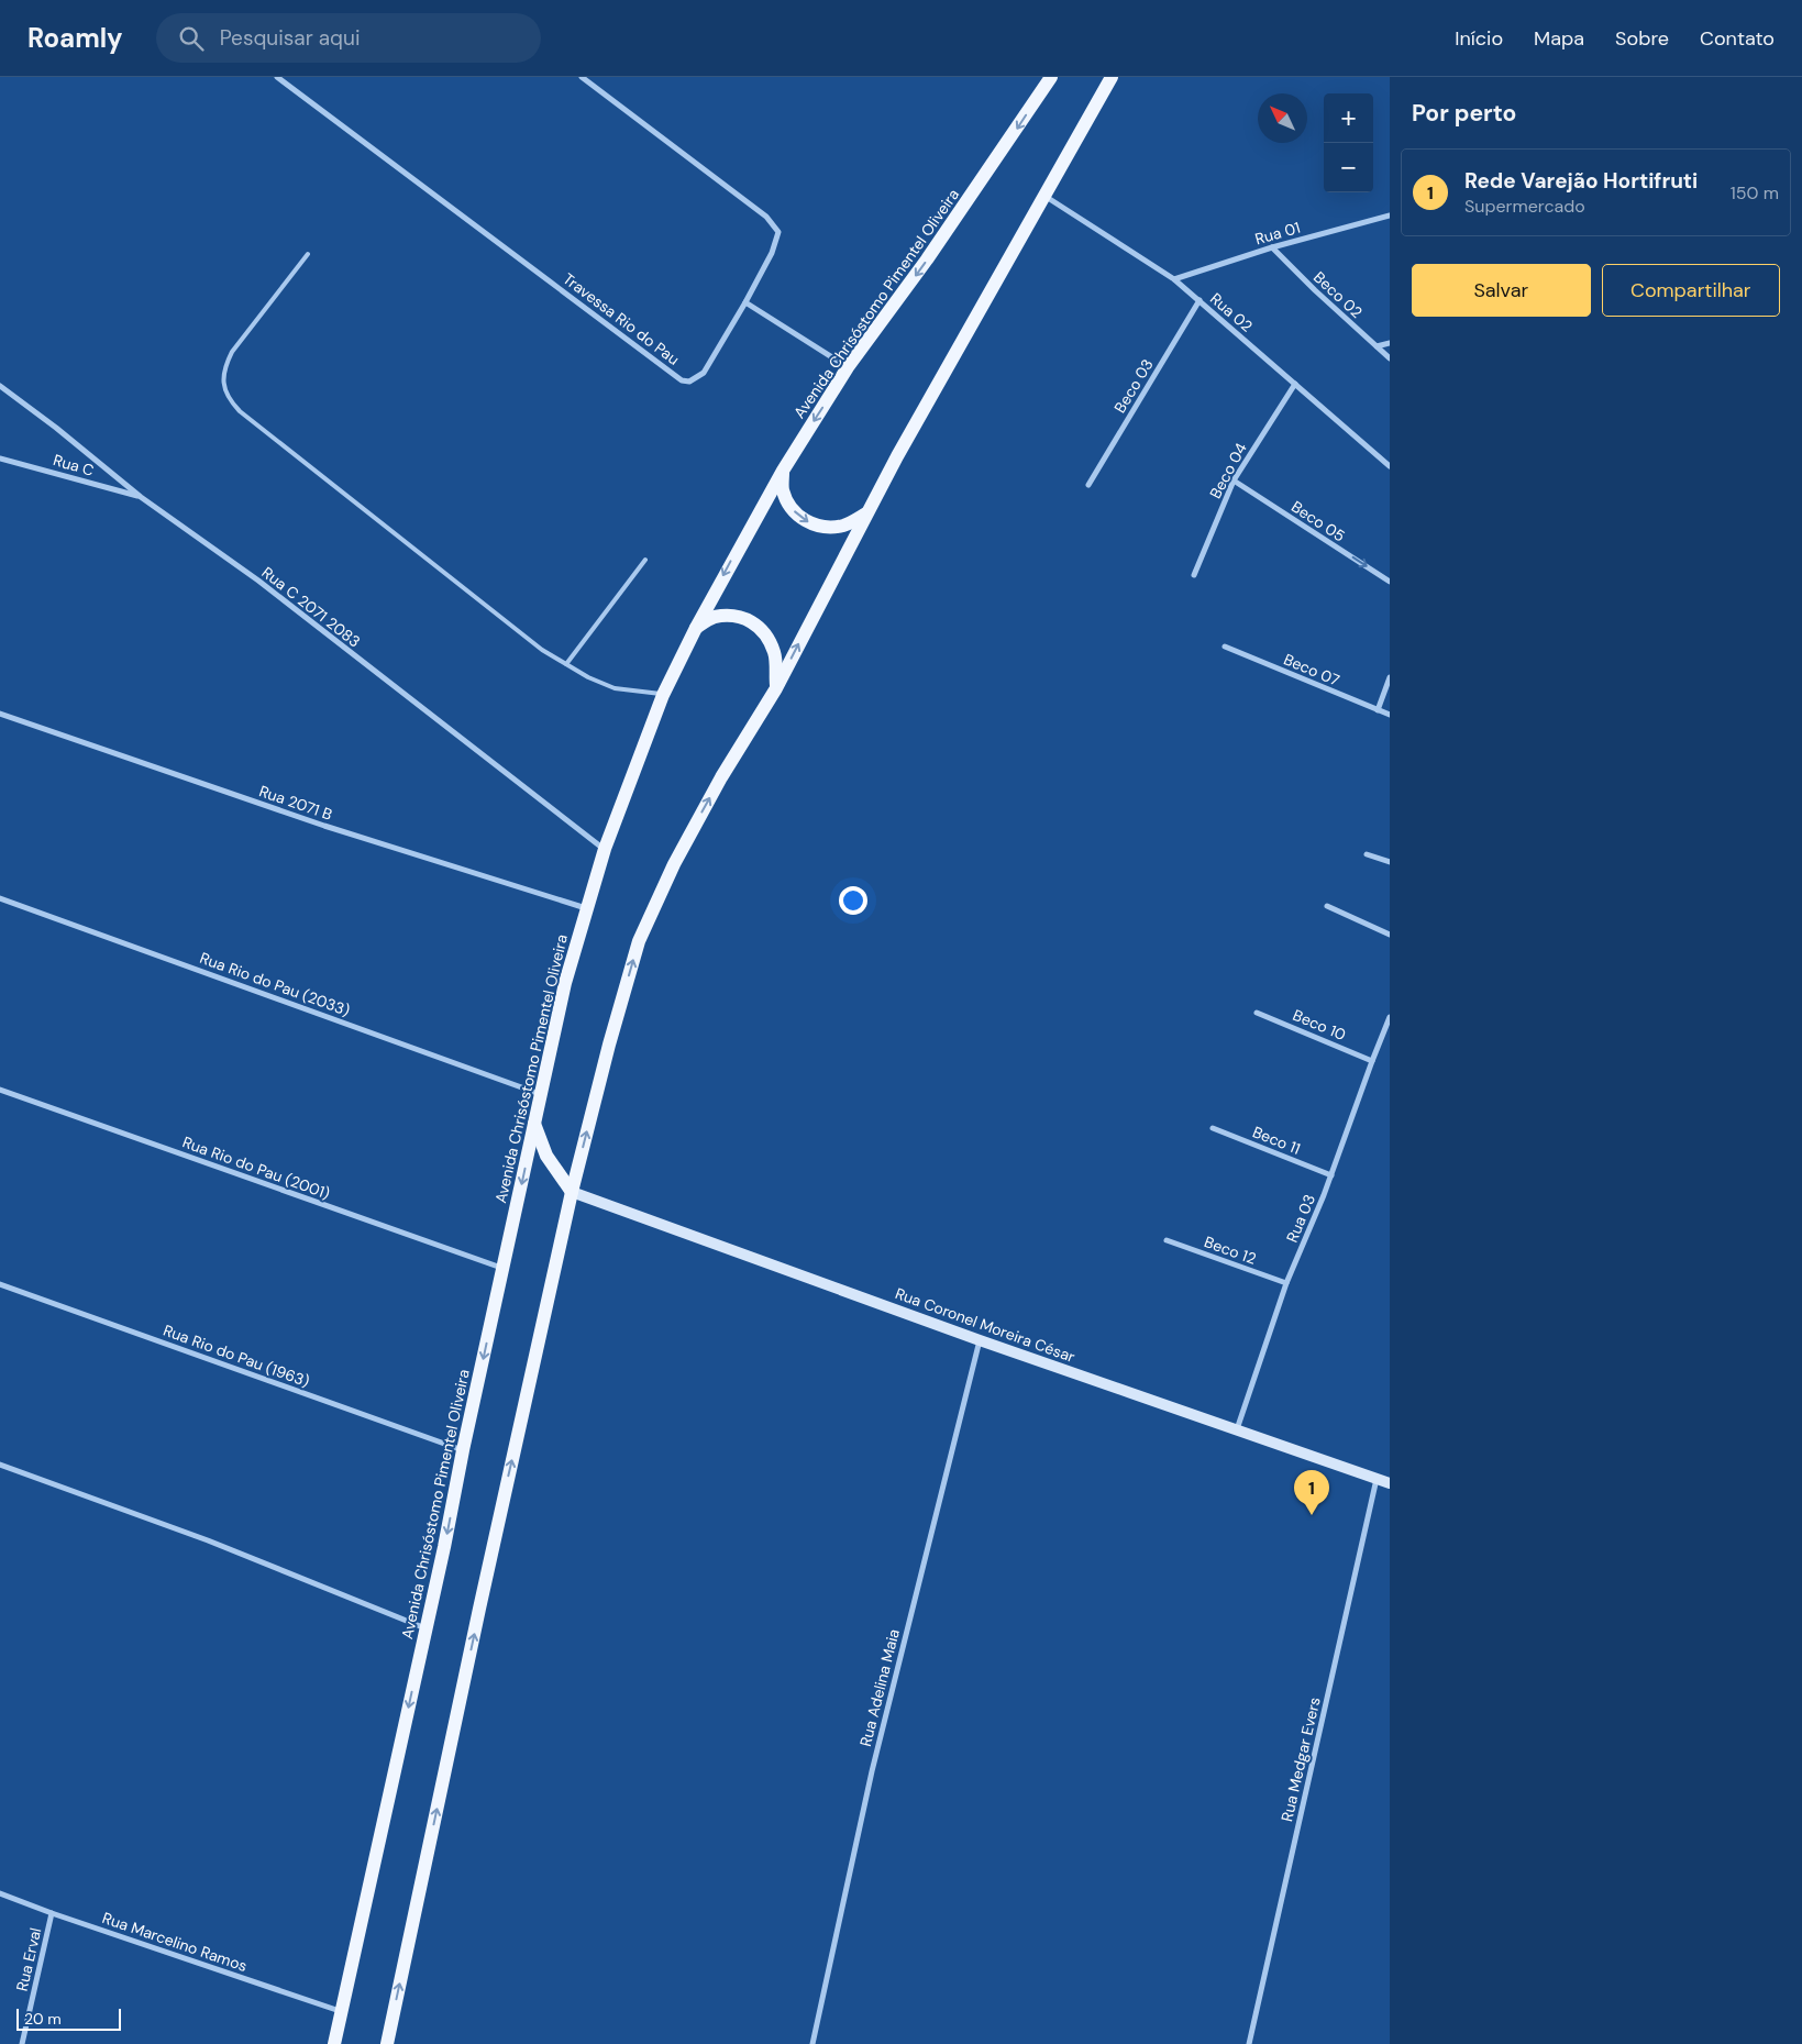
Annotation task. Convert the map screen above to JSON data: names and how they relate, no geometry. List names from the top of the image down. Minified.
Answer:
{"streets":{"main road":["Avenida Chrisóstomo Pimentel Oliveira"],"street":["Rua 01","Beco 02","Rua 02","Travessa Rio do Pau","Beco 03","Rua C","Beco 04","Beco 05","Rua C 2071 2083","Beco 07","Rua 2071 B","Rua Rio do Pau (2033)","Beco 10","Beco 11","Rua Rio do Pau (2001)","Rua 03","Beco 12","Rua Coronel Moreira César","Rua Rio do Pau (1963)","Rua Adelina Maia","Rua Medgar Evers","Rua Marcelino Ramos","Rua Erval"]},"crossings":[["Rua 01","Beco 02"],["Rua 01","Rua 02"],["Avenida Chrisóstomo Pimentel Oliveira","Rua C 2071 2083"],["Avenida Chrisóstomo Pimentel Oliveira","Rua 2071 B"],["Avenida Chrisóstomo Pimentel Oliveira","Rua Rio do Pau (2033)"],["Avenida Chrisóstomo Pimentel Oliveira","Rua Rio do Pau (2001)"],["Avenida Chrisóstomo Pimentel Oliveira","Rua Rio do Pau (1963)"],["Avenida Chrisóstomo Pimentel Oliveira","Rua Marcelino Ramos"],["Rua 02","Beco 03"],["Rua 02","Beco 04"],["Rua C","Rua C 2071 2083"],["Beco 04","Beco 05"],["Beco 10","Rua 03"],["Beco 11","Rua 03"],["Rua 03","Beco 12"],["Rua 03","Rua Coronel Moreira César"],["Rua Coronel Moreira César","Rua Adelina Maia"],["Rua Coronel Moreira César","Rua Medgar Evers"],["Rua Marcelino Ramos","Rua Erval"]],"one_way":["Beco 05"],"scale_bar":"20 m","north":"top left","page":{"header":"Roamly","search":"Pesquisar aqui","nav":["Início","Mapa","Sobre","Contato"],"heading":"Por perto","map_buttons":["+","−"],"list":[{"mark":"1","name":"Rede Varejão Hortifruti","note":"Supermercado","value":"150 m"}],"buttons":["Salvar","Compartilhar"],"pins":"1","scale":"20 m"}}
